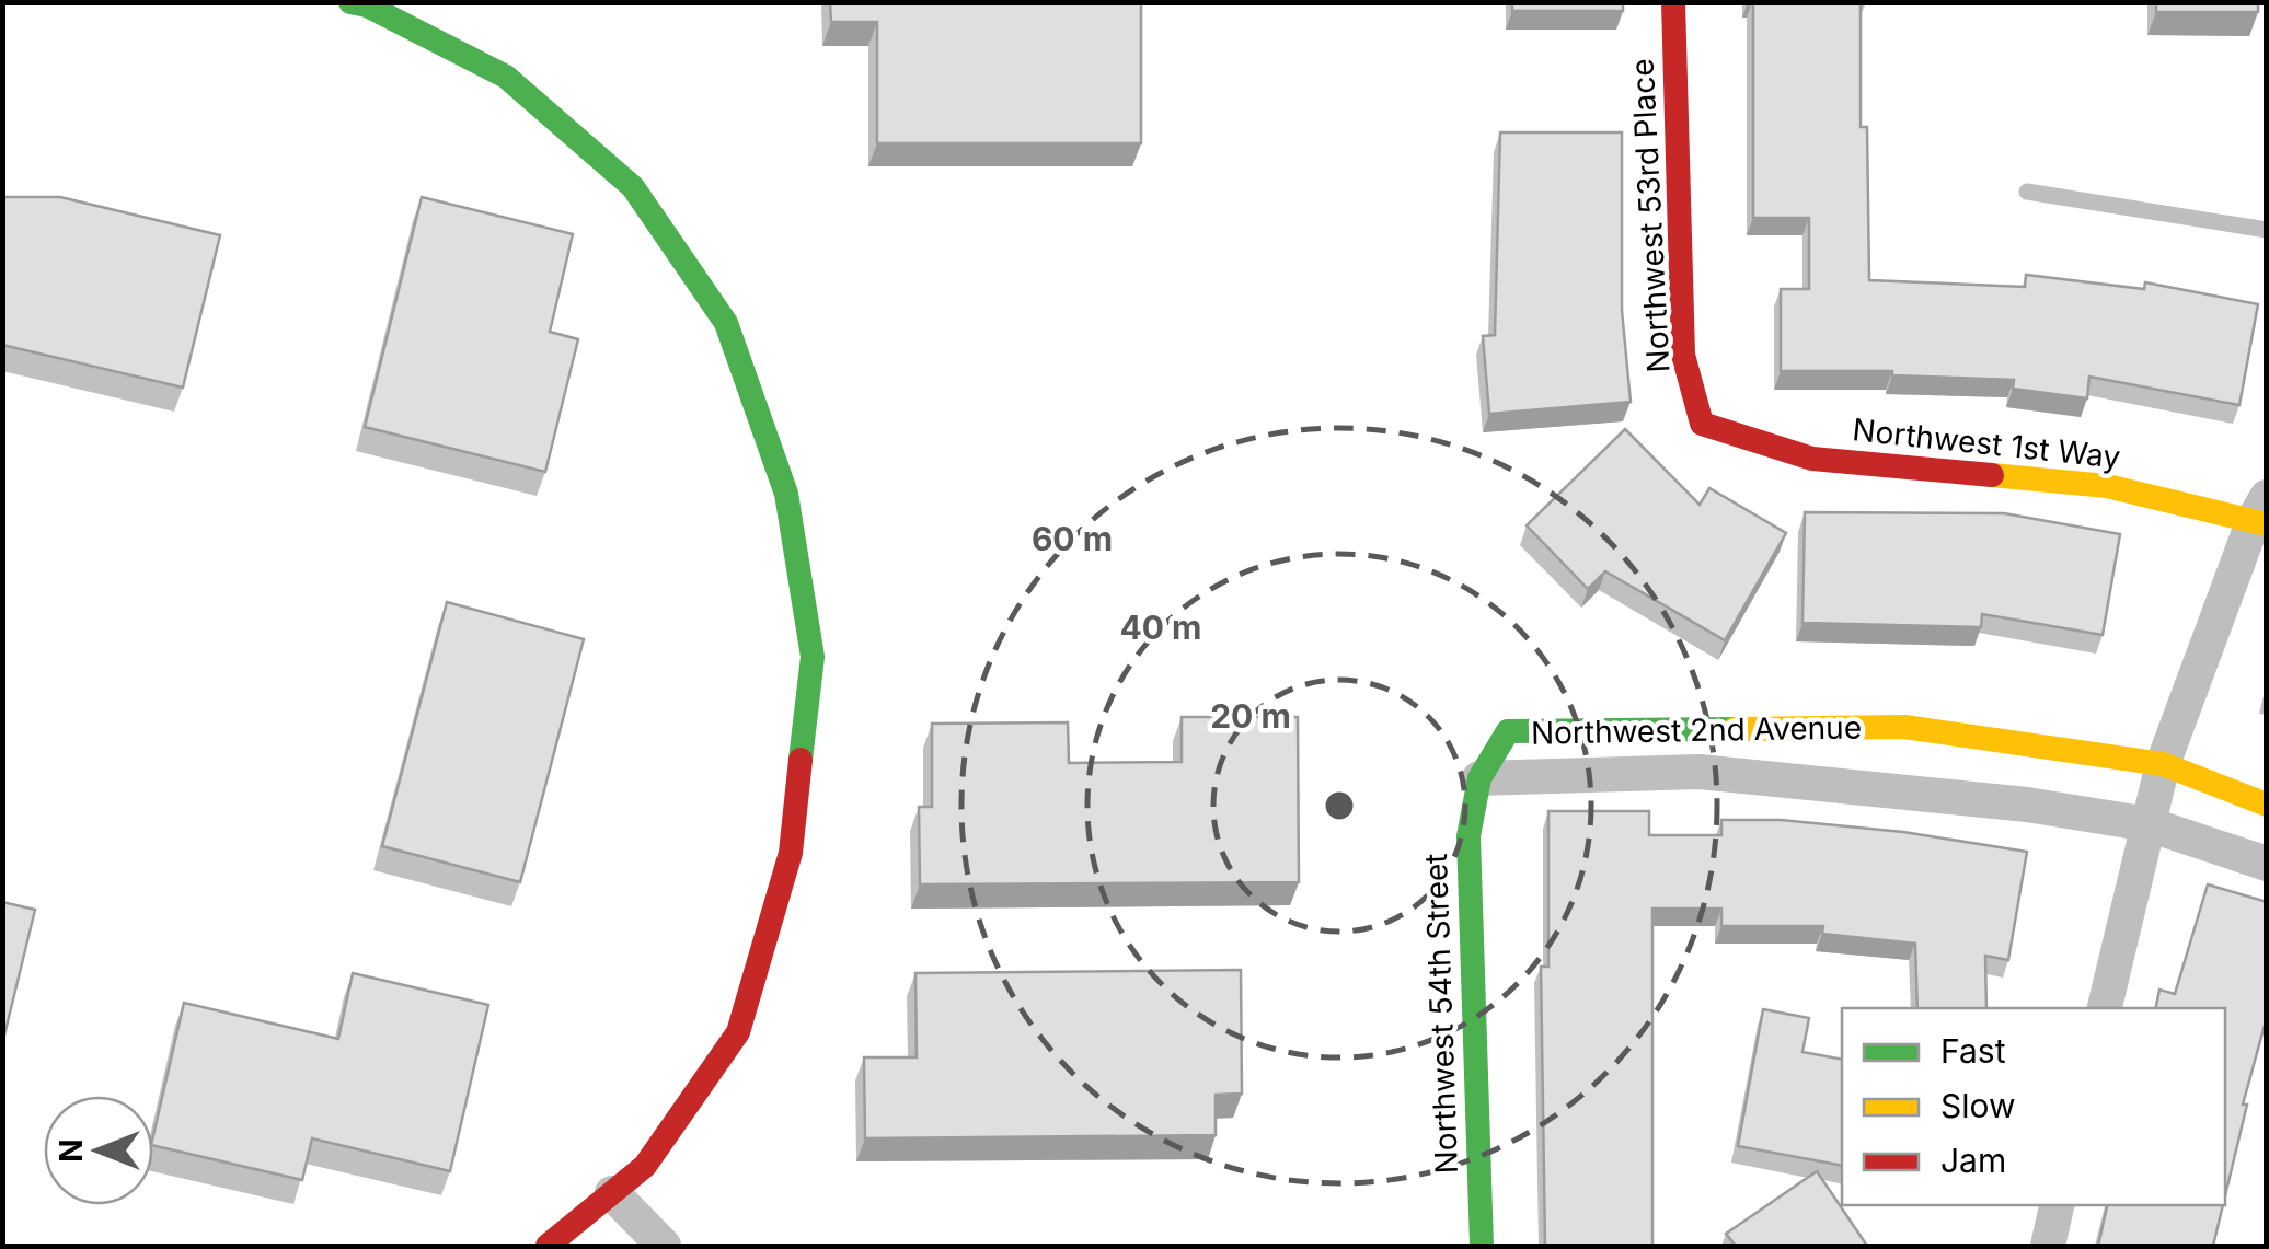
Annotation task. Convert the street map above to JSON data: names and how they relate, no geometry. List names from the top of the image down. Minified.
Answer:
{"streets":{"street":["Northwest 53rd Place","Northwest 1st Way","Northwest 2nd Avenue","Northwest 54th Street"]},"crossings":[["Northwest 53rd Place","Northwest 1st Way"],["Northwest 2nd Avenue","Northwest 54th Street"]],"legend":["Fast","Slow","Jam"],"north":"left","rings":["60 m","40 m","20 m"]}
